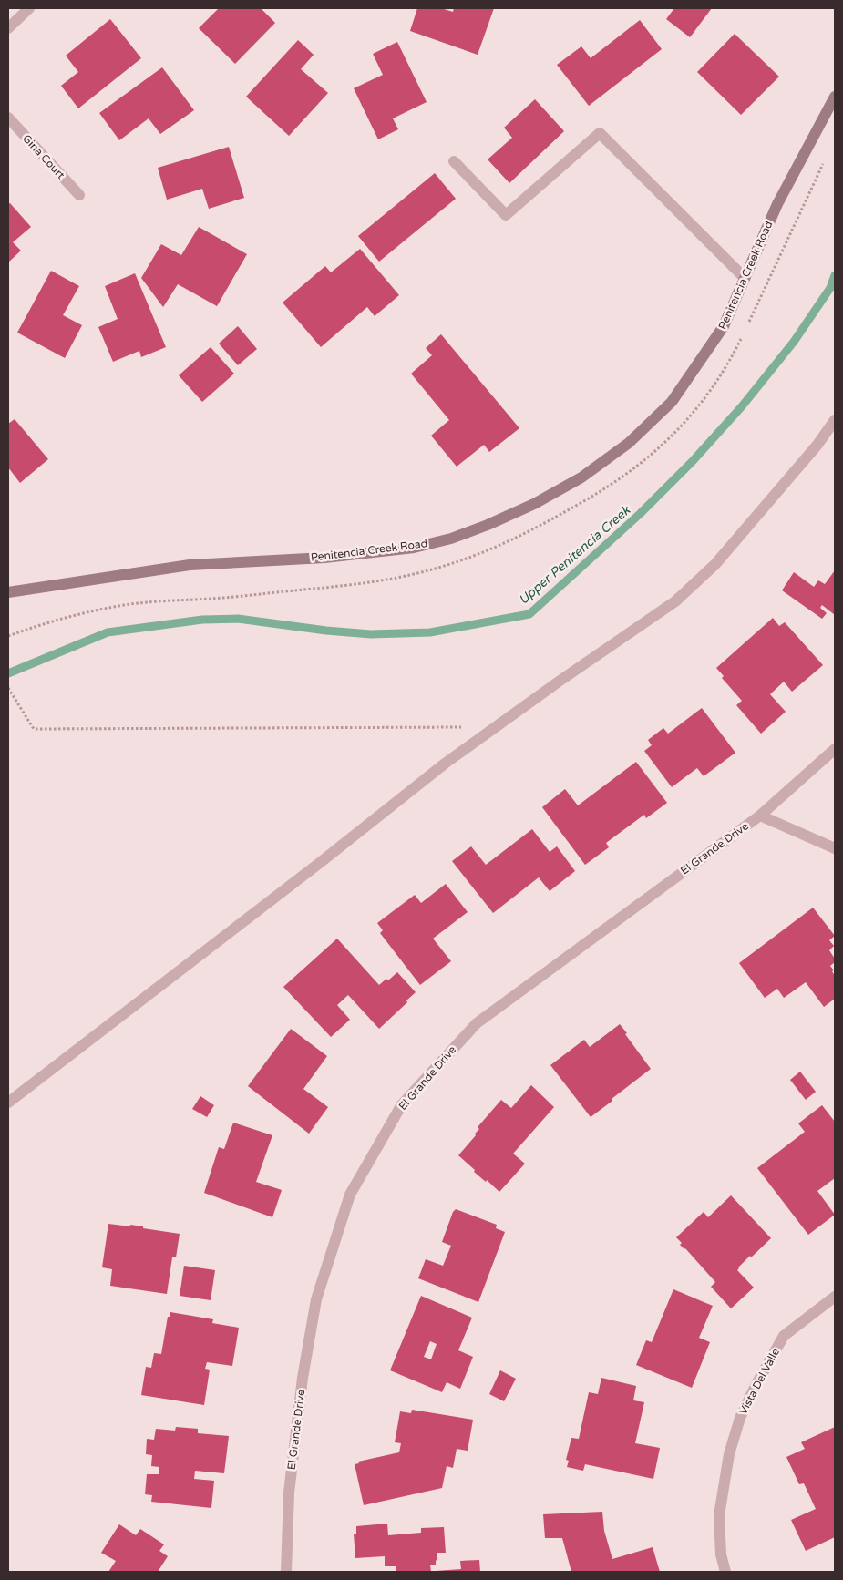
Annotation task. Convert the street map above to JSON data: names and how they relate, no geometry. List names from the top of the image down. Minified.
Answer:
{"streets":{"street":["Gina Court","Penitencia Creek Road","El Grande Drive","Vista Del Valle"]},"water":["Upper Penitencia Creek"]}
